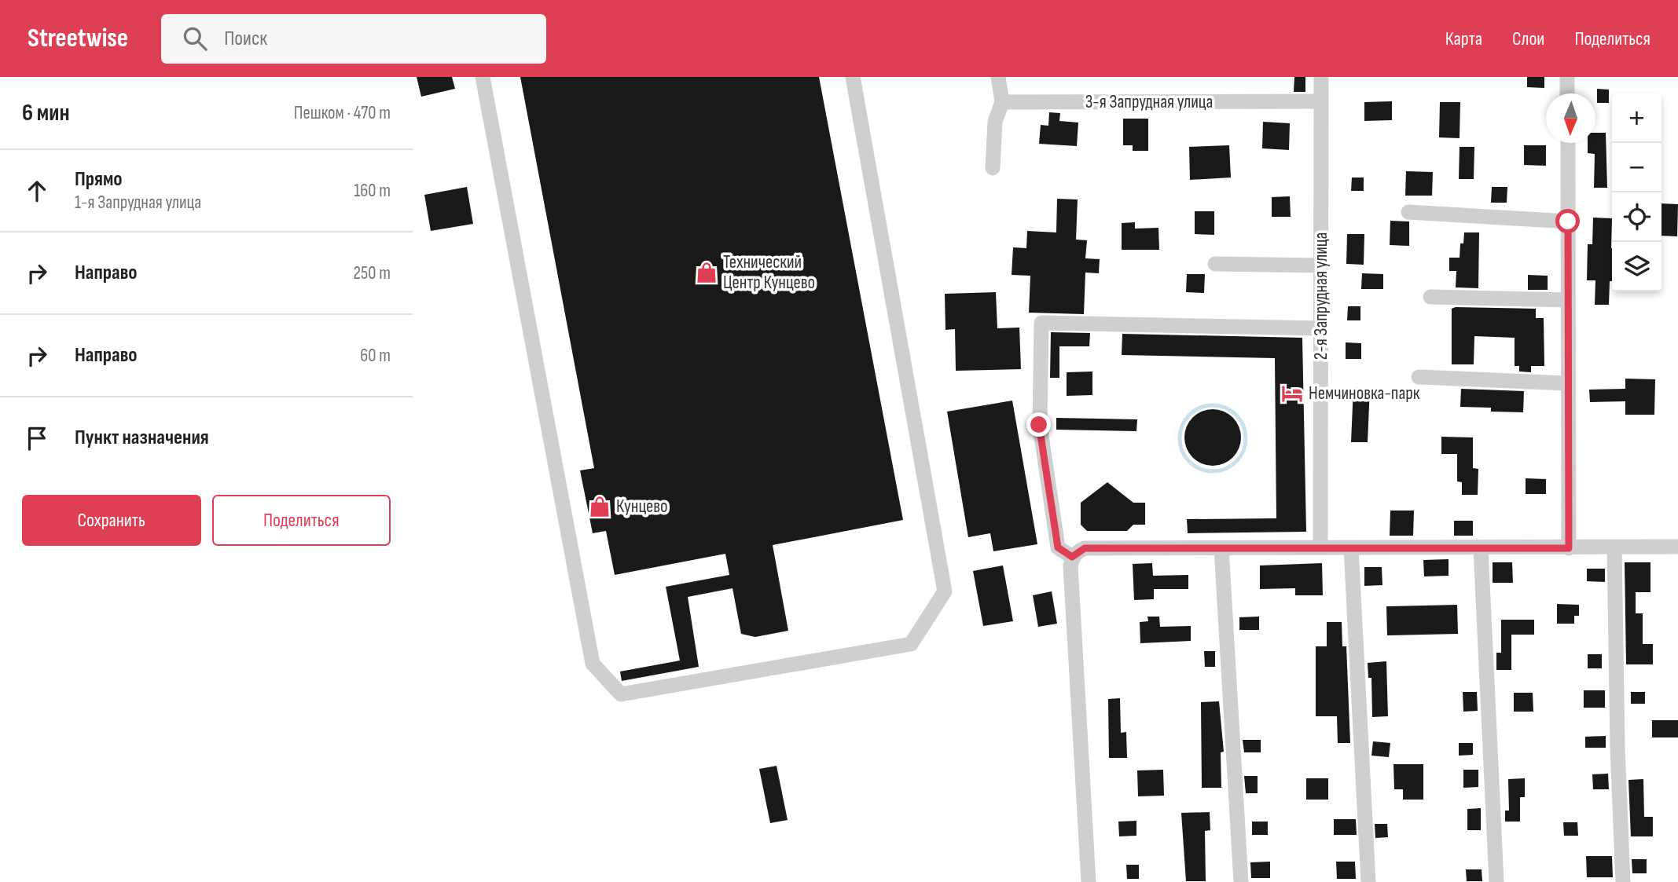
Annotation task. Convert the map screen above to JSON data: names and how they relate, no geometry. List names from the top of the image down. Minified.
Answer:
{"streets":{"street":["3-я Запрудная улица","2-я Запрудная улица"]},"crossings":[["3-я Запрудная улица","2-я Запрудная улица"]],"places":{"shop":["Технический Центр Кунцево","Кунцево"],"hotel":["Немчиновка-парк"]},"north":"bottom","page":{"header":"Streetwise","search":"Поиск","nav":["Карта","Слои","Поделиться"],"heading":["6 мин","Пешком · 470 m"],"map_buttons":["+","−"],"list":[["Прямо","1-я Запрудная улица","160 m"],["Направо","250 m"],["Направо","60 m"],"Пункт назначения"],"buttons":["Сохранить","Поделиться"]}}
